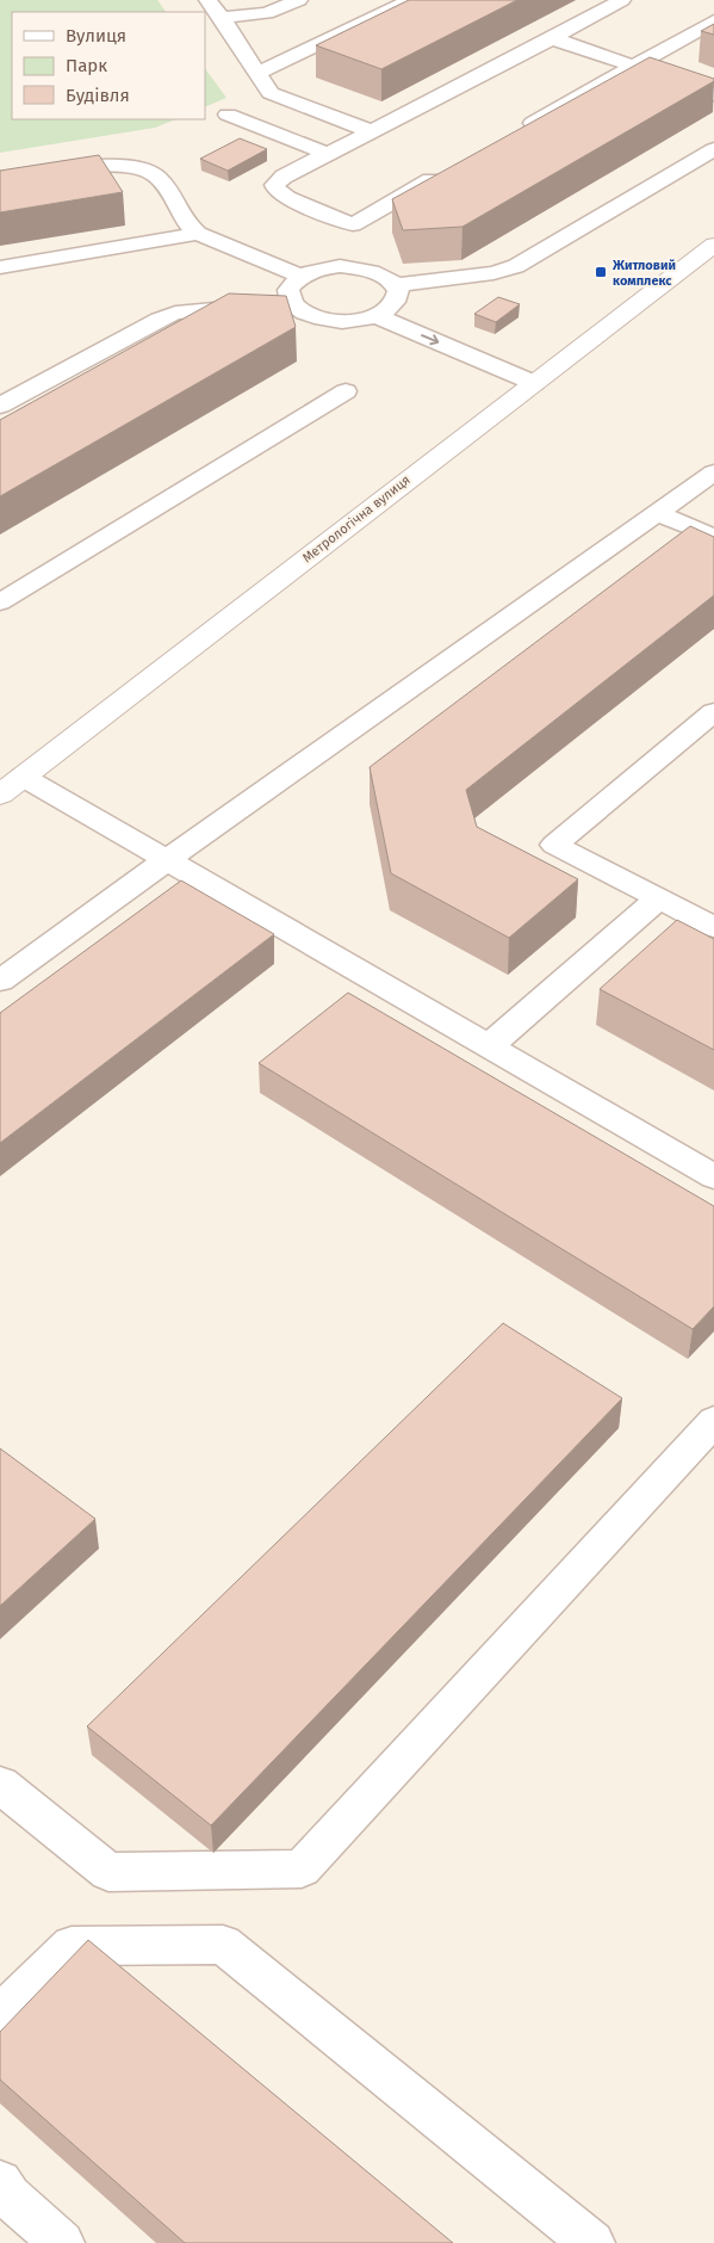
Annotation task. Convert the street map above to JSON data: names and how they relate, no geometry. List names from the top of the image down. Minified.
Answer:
{"streets":{"street":["Метрологічна вулиця"]},"places":{"transit":["Житловий комплекс"]},"legend":["Вулиця","Парк","Будівля"]}
